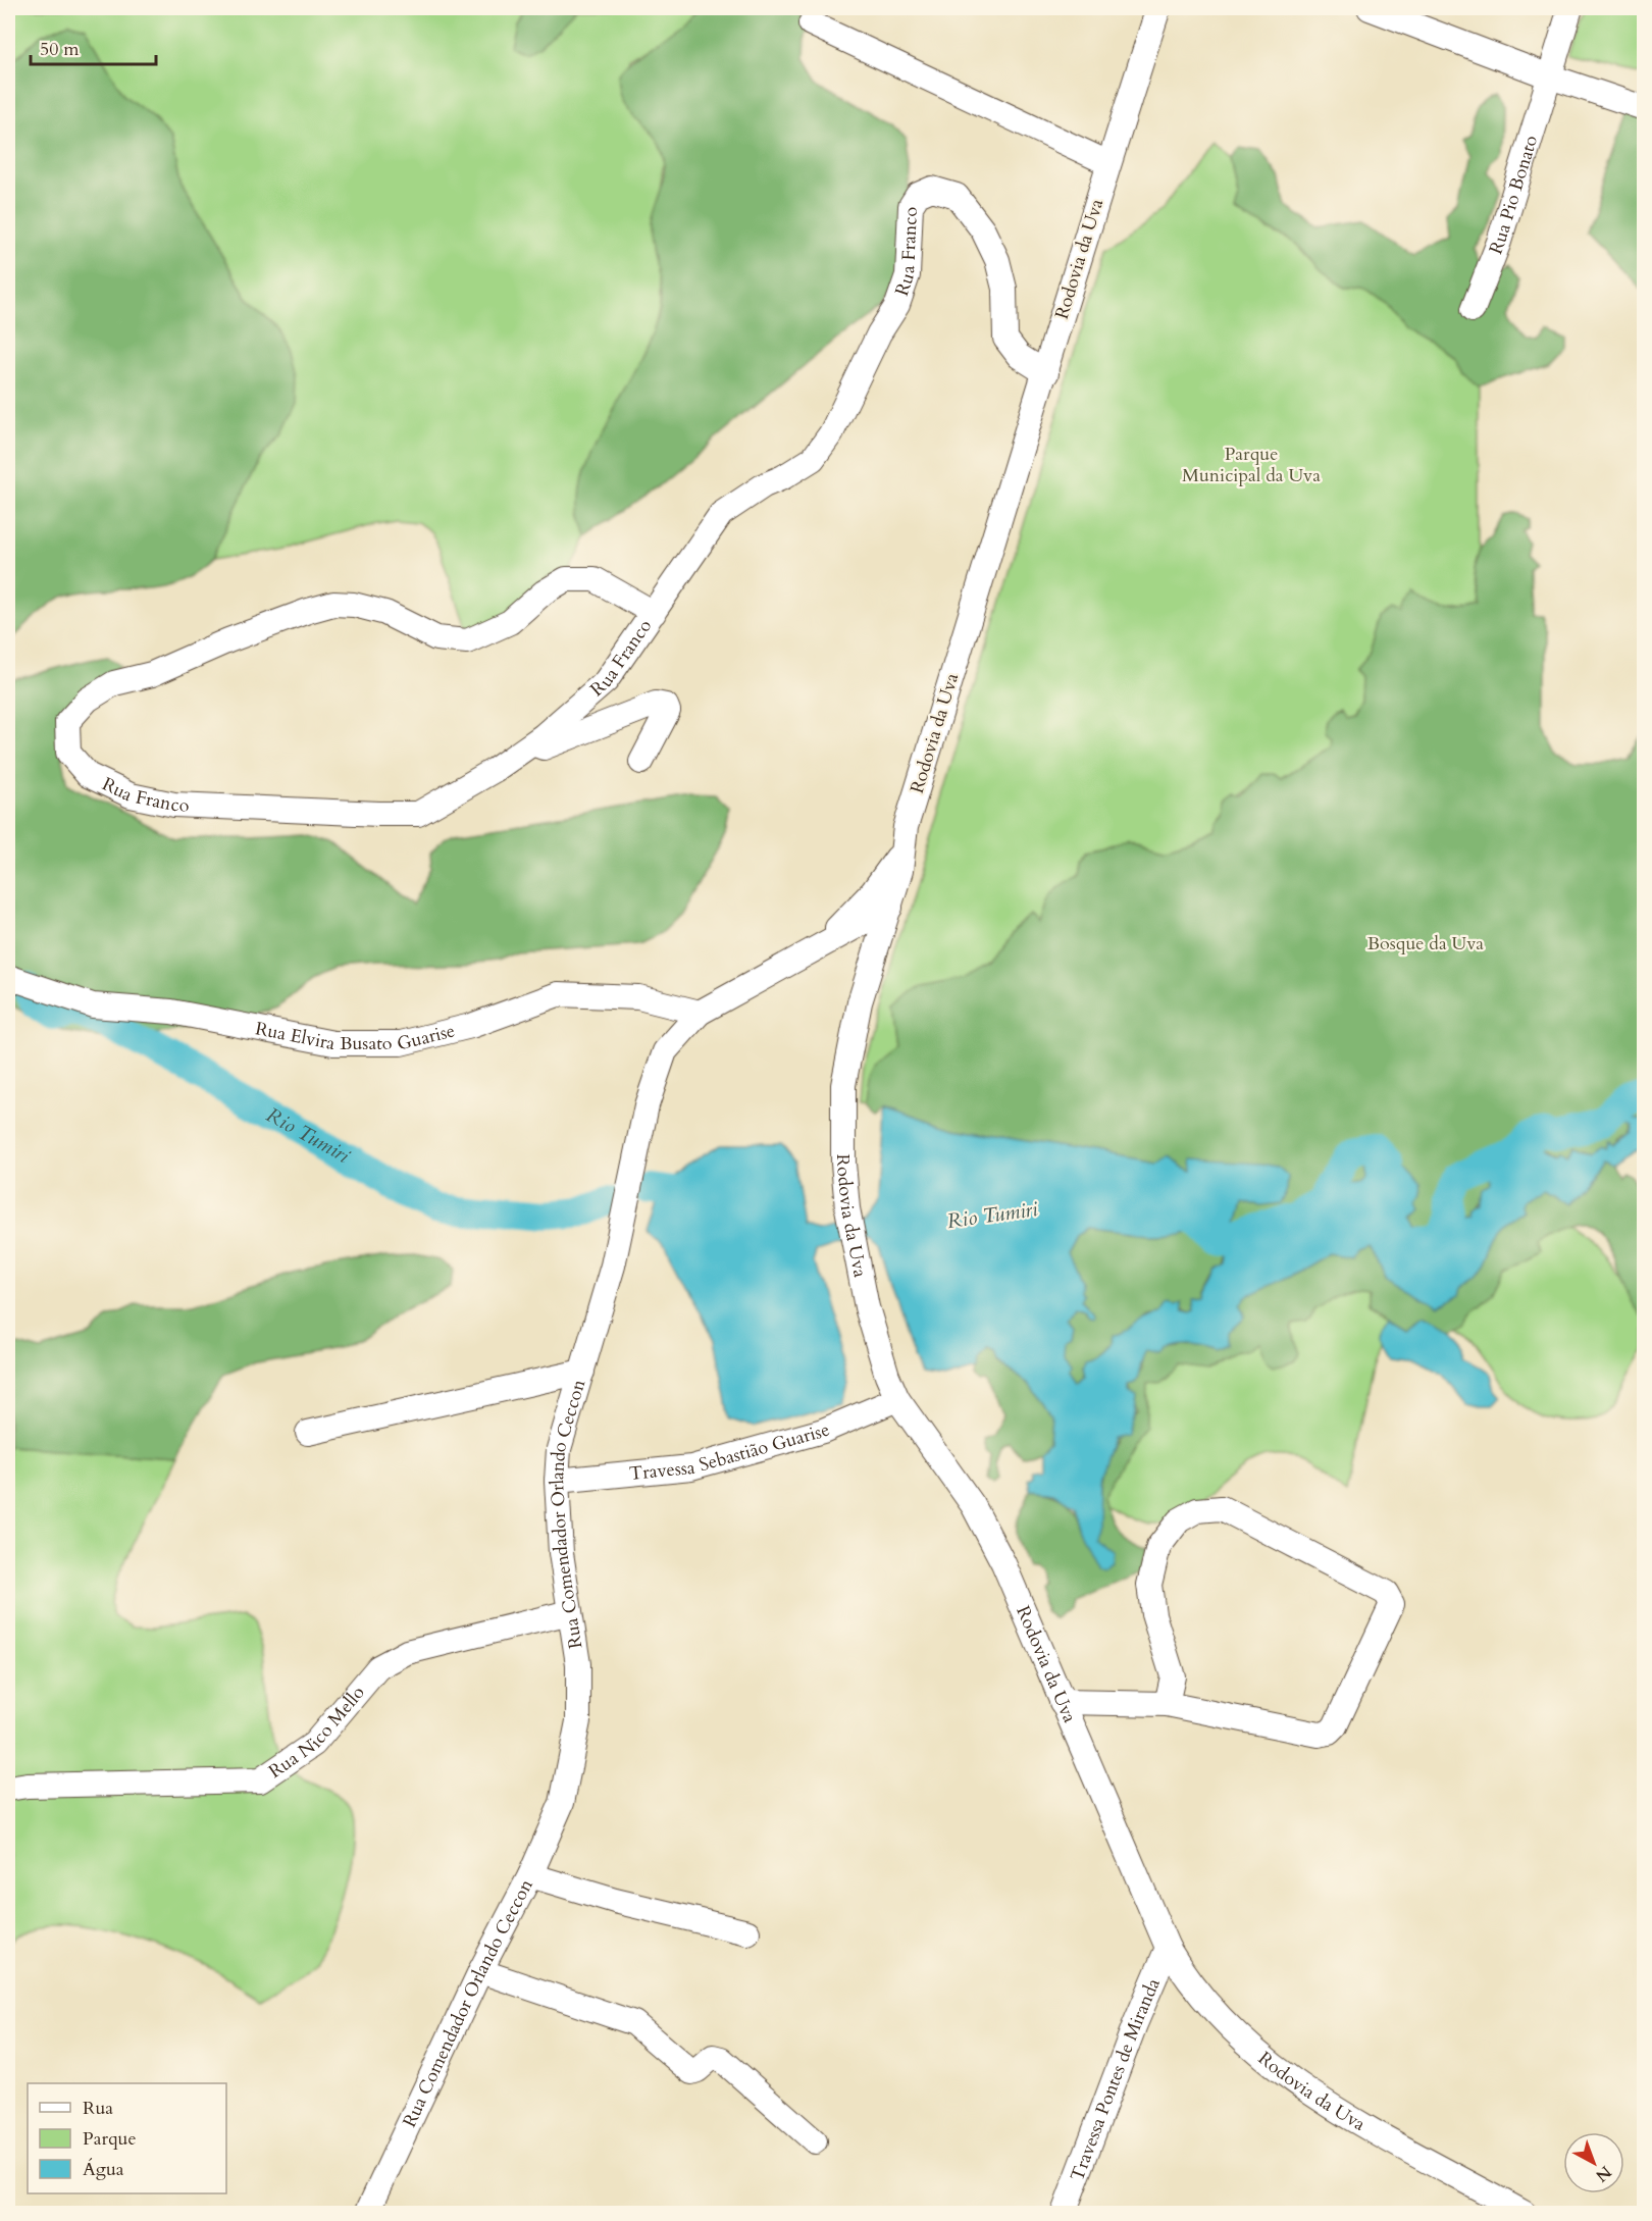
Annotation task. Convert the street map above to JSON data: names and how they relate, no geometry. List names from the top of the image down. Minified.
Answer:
{"streets":{"street":["Rua Pio Bonato","Rua Franco","Rodovia da Uva","Rua Elvira Busato Guarise","Travessa Sebastião Guarise","Rua Comendador Orlando Ceccon","Rua Nico Mello","Travessa Pontes de Miranda"]},"crossings":[["Rua Franco","Rodovia da Uva"],["Rodovia da Uva","Travessa Sebastião Guarise"],["Rodovia da Uva","Rua Comendador Orlando Ceccon"],["Rodovia da Uva","Travessa Pontes de Miranda"],["Rua Elvira Busato Guarise","Rua Comendador Orlando Ceccon"],["Travessa Sebastião Guarise","Rua Comendador Orlando Ceccon"],["Rua Comendador Orlando Ceccon","Rua Nico Mello"]],"water":["Rio Tumiri"],"parks":["Parque Municipal da Uva","Bosque da Uva"],"legend":["Rua","Parque","Água"],"scale_bar":"50 m","north":"bottom right"}
